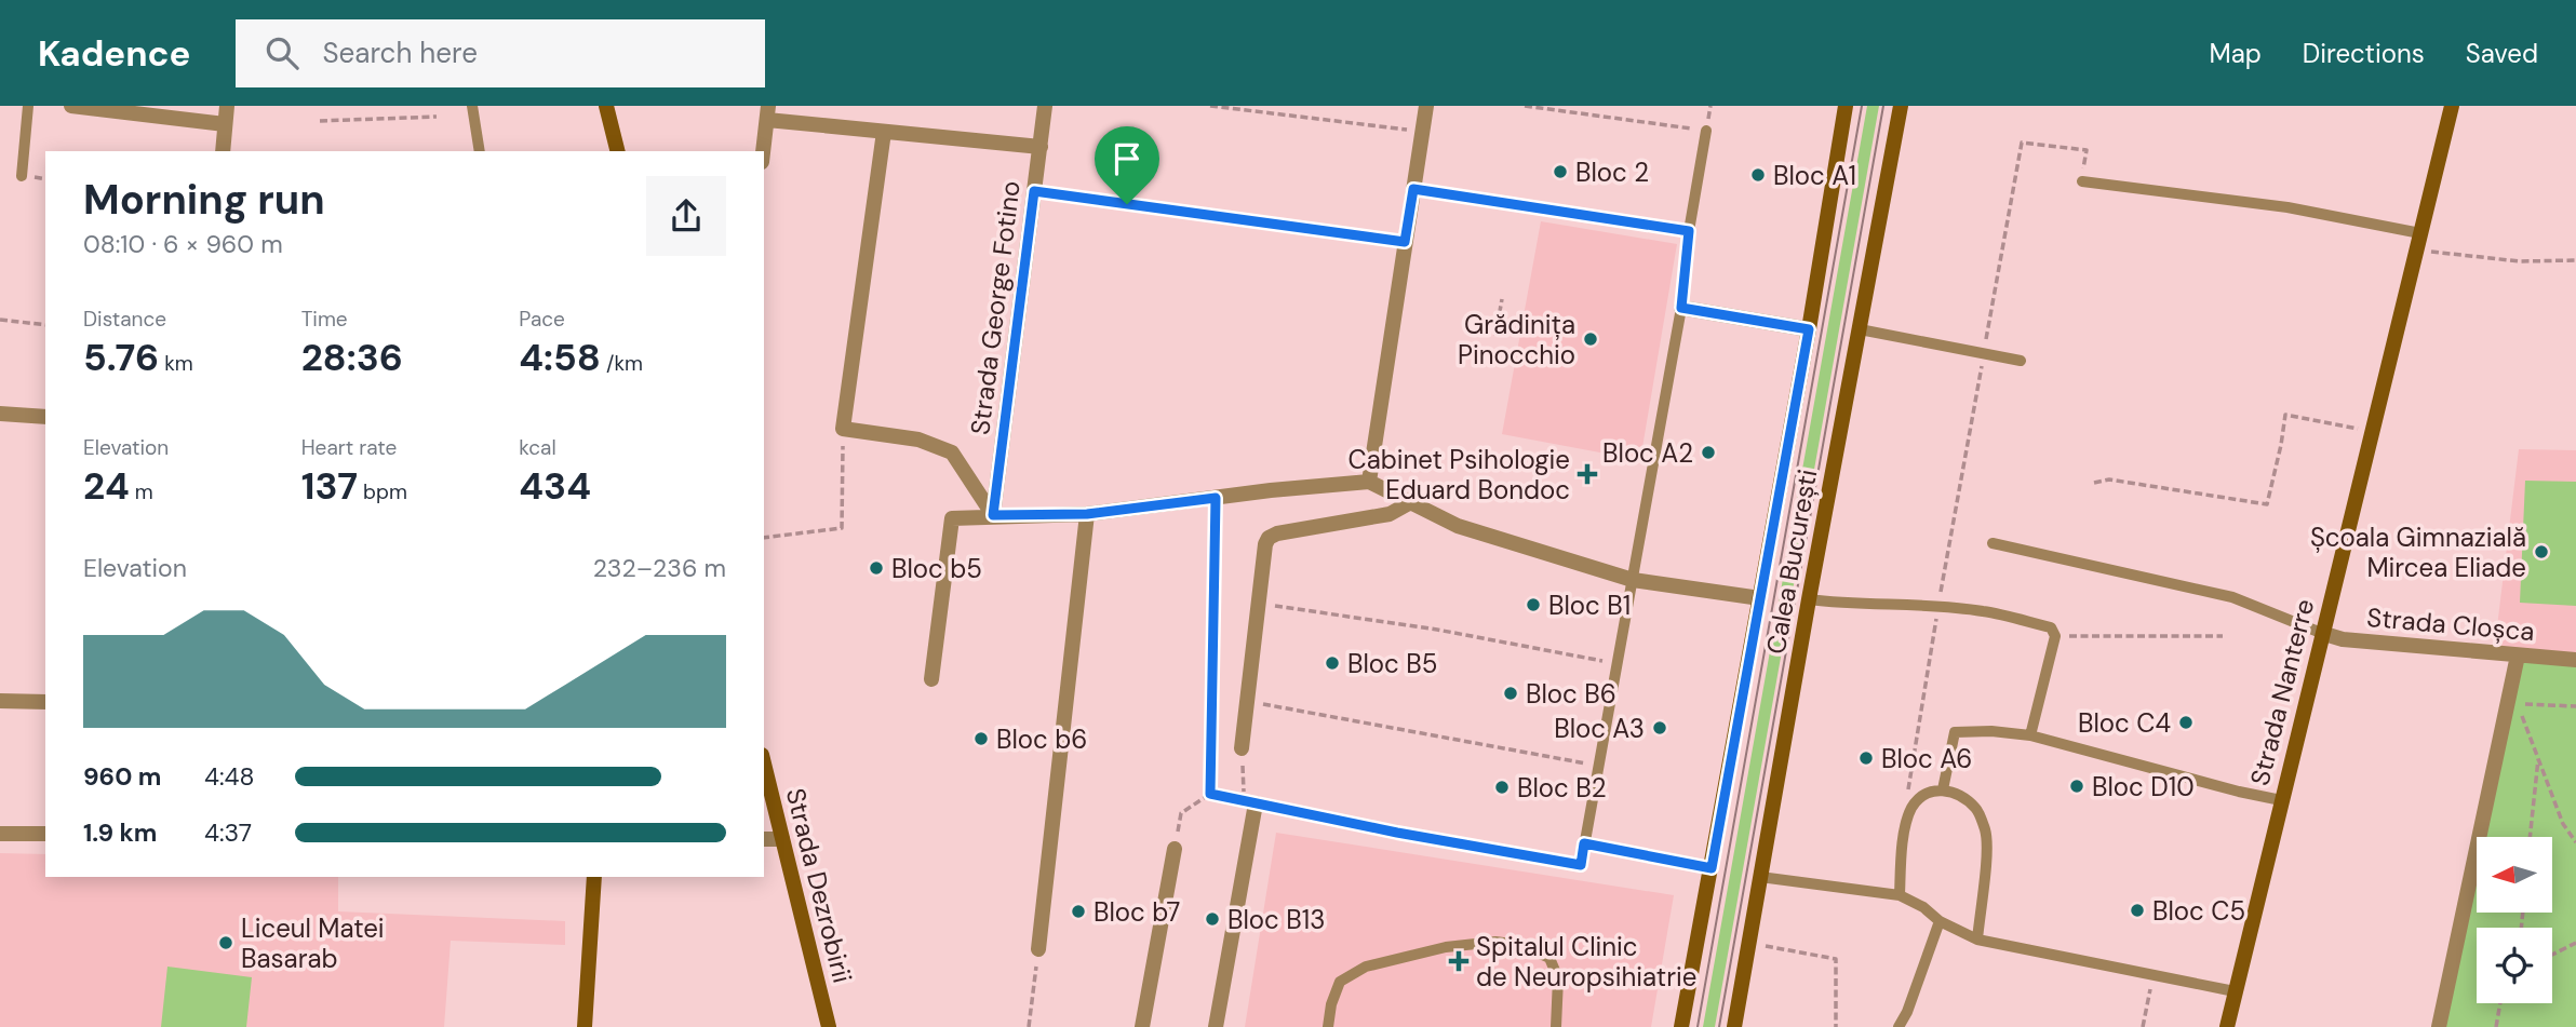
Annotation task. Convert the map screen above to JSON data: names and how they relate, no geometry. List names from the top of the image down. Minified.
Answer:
{"streets":{"main road":["Calea București","Strada Nanterre","Strada Dezrobirii"],"street":["Strada George Fotino","Strada Cloșca"]},"crossings":[["Strada Cloșca","Strada Nanterre"]],"places":{"other":["Bloc 2","Bloc A1","Grădinița Pinocchio","Bloc A2","Școala Gimnazială Mircea Eliade","Bloc b5","Bloc B1","Bloc B5","Bloc B6","Bloc C4","Bloc A3","Bloc b6","Bloc A6","Bloc D10","Bloc B2","Bloc C5","Bloc b7","Bloc B13","Liceul Matei Basarab"],"health":["Cabinet Psihologie Eduard Bondoc","Spitalul Clinic de Neuropsihiatrie"]},"north":"left","page":{"header":"Kadence","search":"Search here","nav":["Map","Directions","Saved"],"heading":["Morning run","08:10 · 6 × 960 m"],"stats":[["Distance","5.76 km"],["Time","28:36"],["Pace","4:58 /km"],["Elevation","24 m"],["Heart rate","137 bpm"],["kcal","434"]],"chart":["Elevation","232–236 m"],"list":[{"name":"960 m","note":"4:48"},{"name":"1.9 km","note":"4:37"}]}}
